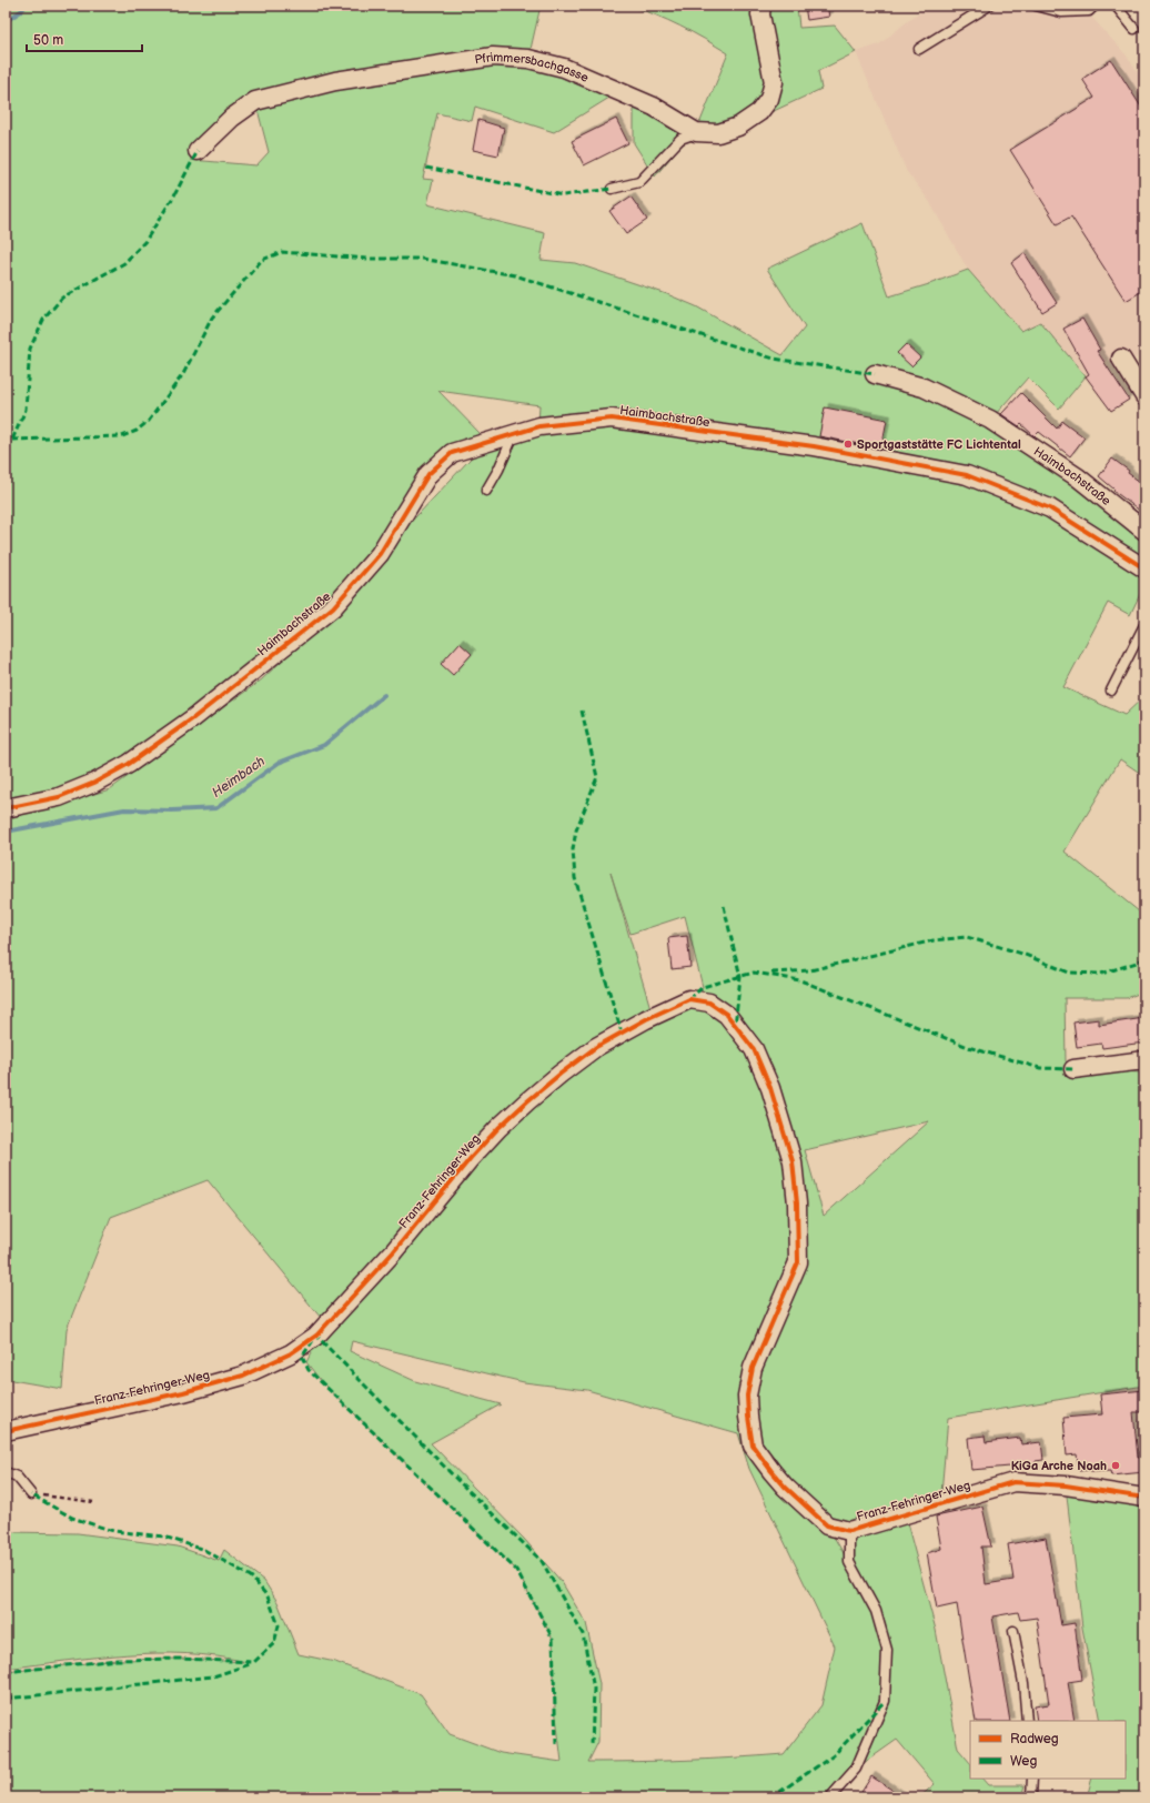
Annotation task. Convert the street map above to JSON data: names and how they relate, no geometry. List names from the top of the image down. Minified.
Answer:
{"streets":{"street":["Pfrimmersbachgasse","Haimbachstraße","Franz-Fehringer-Weg"]},"water":["Heimbach"],"places":["Sportgaststätte FC Lichtental","KiGa Arche Noah"],"legend":["Radweg","Weg"],"scale_bar":"50 m"}
